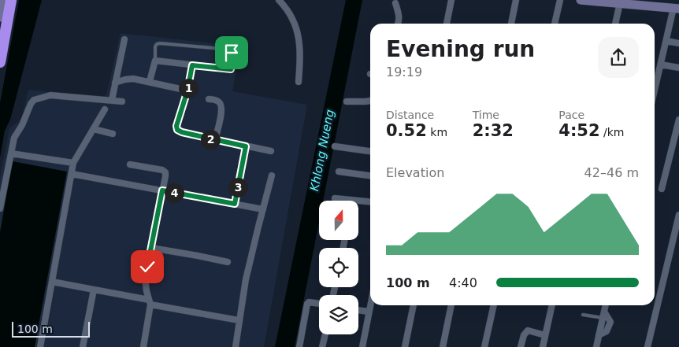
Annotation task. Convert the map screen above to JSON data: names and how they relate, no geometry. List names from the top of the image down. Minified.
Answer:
{"water":["Khlong Nueng"],"scale_bar":"100 m","north":"top","page":{"heading":["Evening run","19:19"],"pins":["1","2","3","4"],"stats":[["Distance","0.52 km"],["Time","2:32"],["Pace","4:52 /km"]],"chart":["Elevation","42–46 m"],"list":[{"name":"100 m","note":"4:40"}],"scale":"100 m"}}
